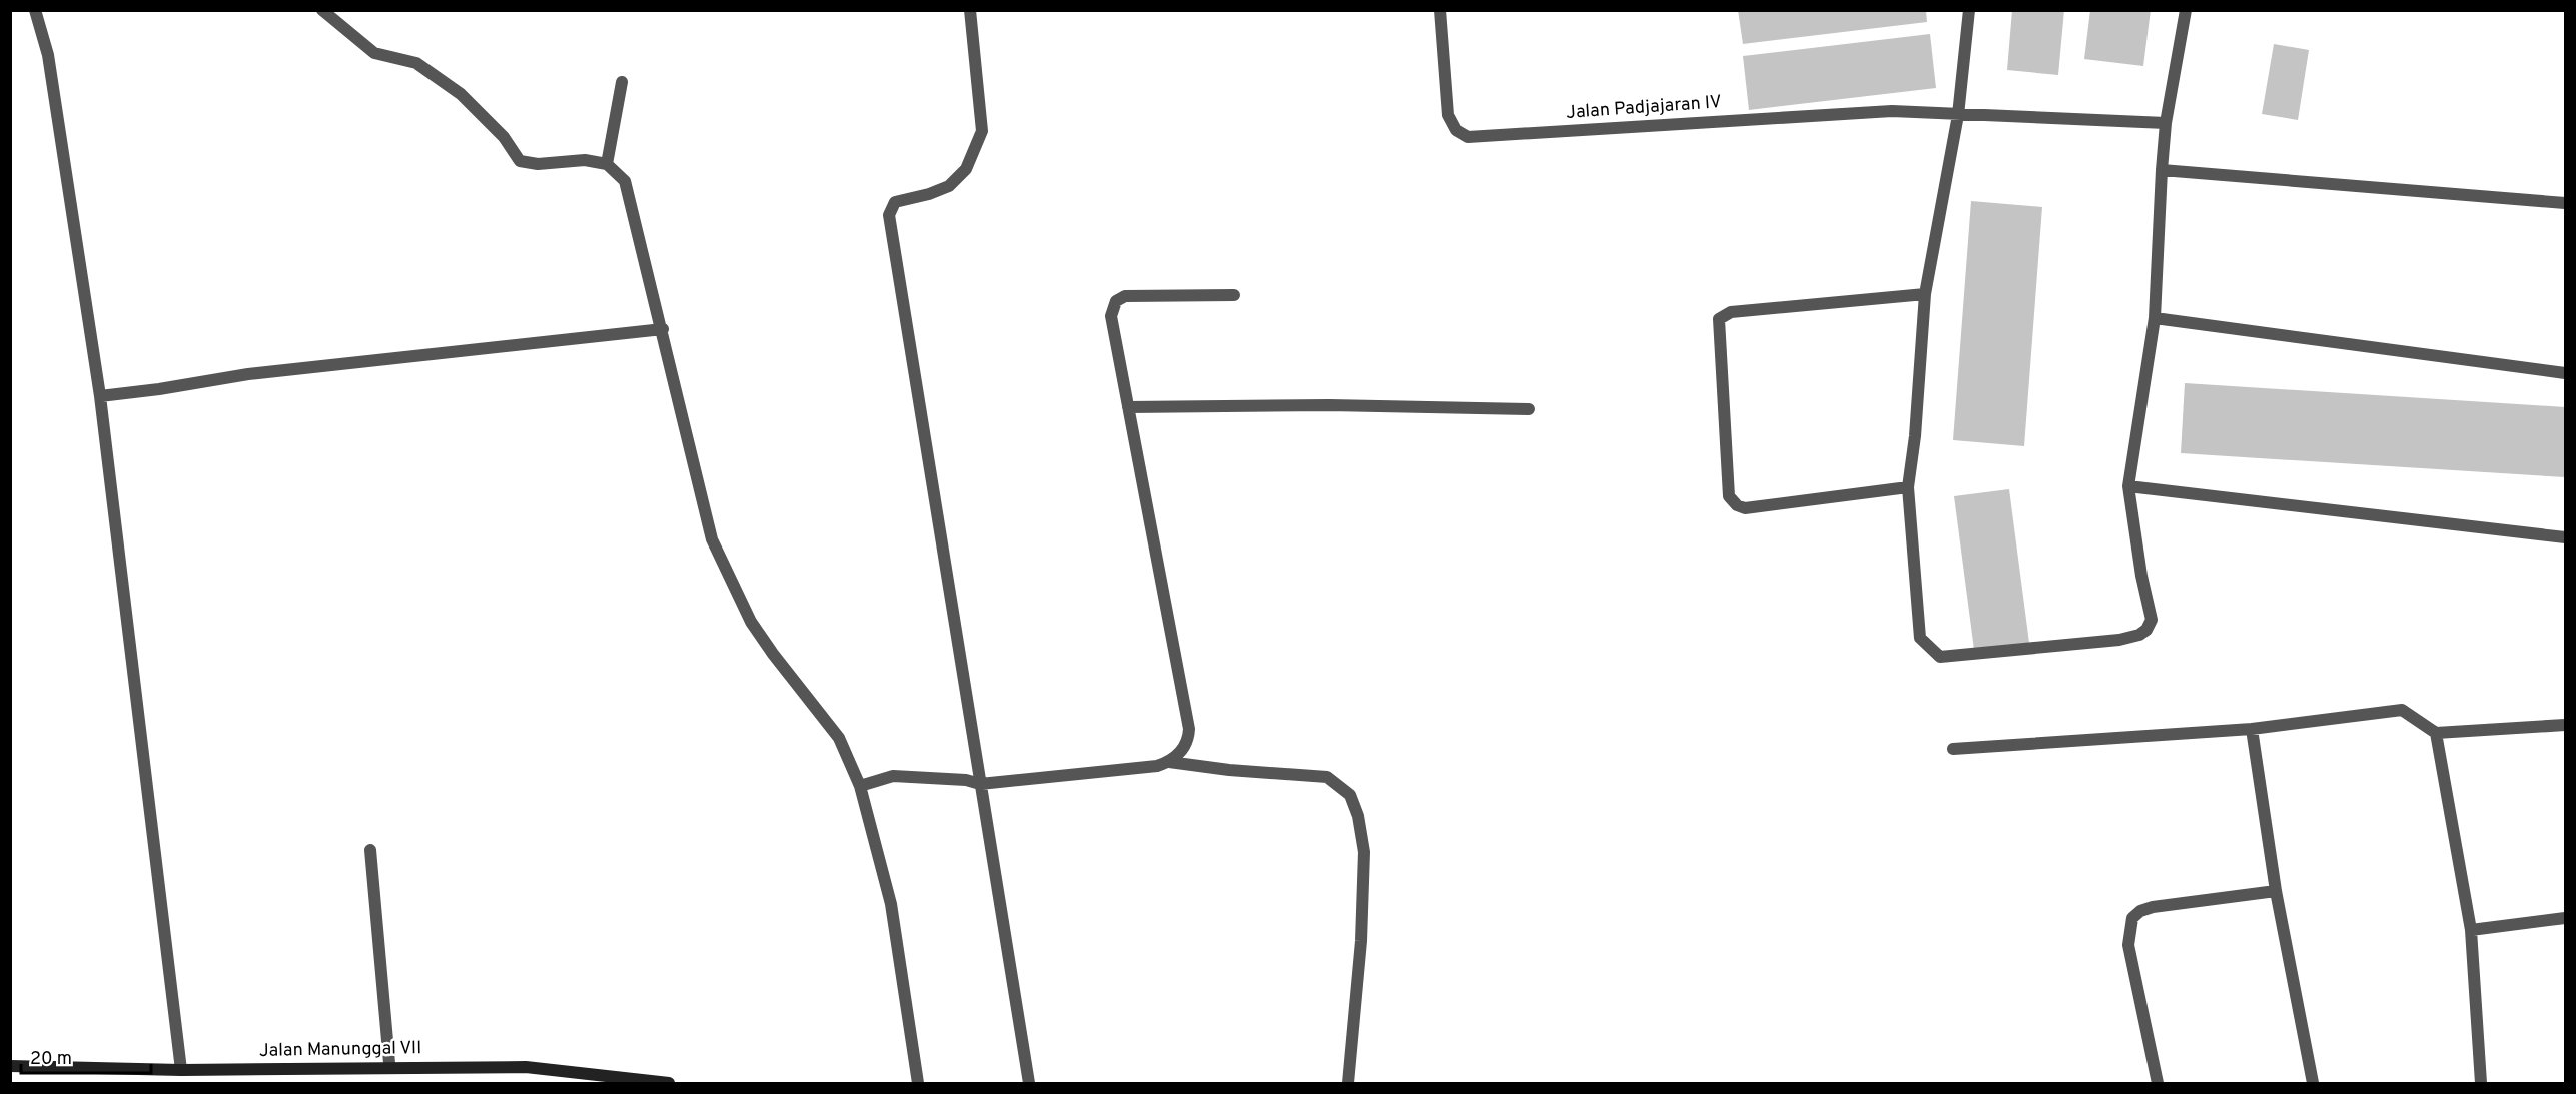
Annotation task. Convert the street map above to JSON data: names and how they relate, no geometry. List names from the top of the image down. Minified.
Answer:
{"streets":{"street":["Jalan Padjajaran IV","Jalan Manunggal VII"]},"scale_bar":"20 m"}
